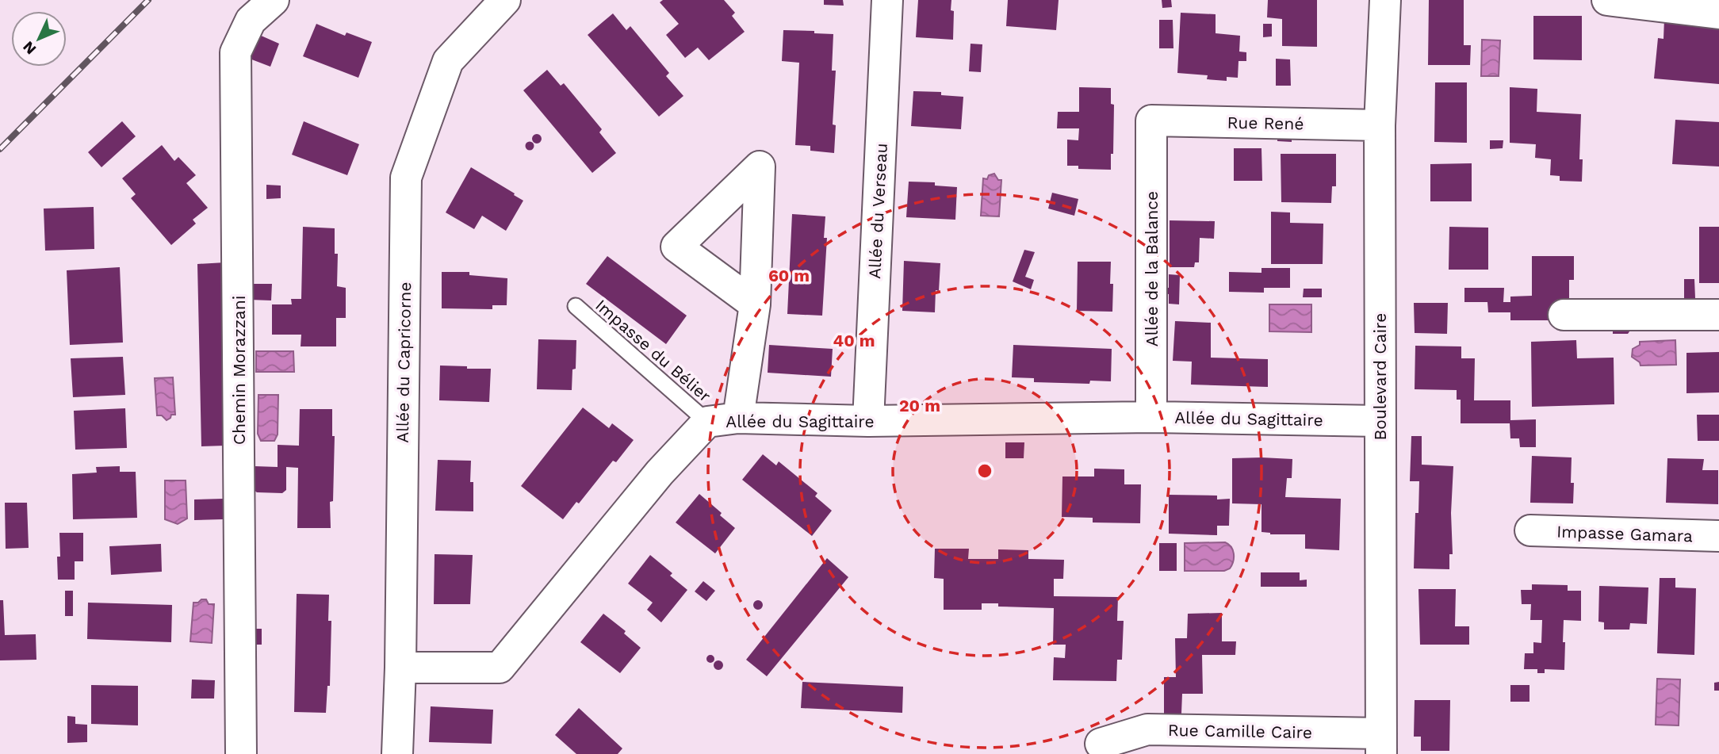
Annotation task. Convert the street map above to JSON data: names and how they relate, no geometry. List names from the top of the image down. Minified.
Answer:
{"streets":{"street":["Rue René","Allée du Verseau","Allée de la Balance","Allée du Capricorne","Chemin Morazzani","Boulevard Caire","Allée du Sagittaire","Impasse Gamara","Rue Camille Caire"],"lane":["Impasse du Bélier"]},"crossings":[["Rue René","Allée de la Balance"],["Rue René","Boulevard Caire"],["Allée du Verseau","Allée du Sagittaire"],["Allée de la Balance","Allée du Sagittaire"],["Impasse du Bélier","Allée du Sagittaire"],["Allée du Capricorne","Allée du Sagittaire"],["Boulevard Caire","Allée du Sagittaire"],["Boulevard Caire","Rue Camille Caire"]],"north":"bottom left","rings":["60 m","40 m","20 m"]}
